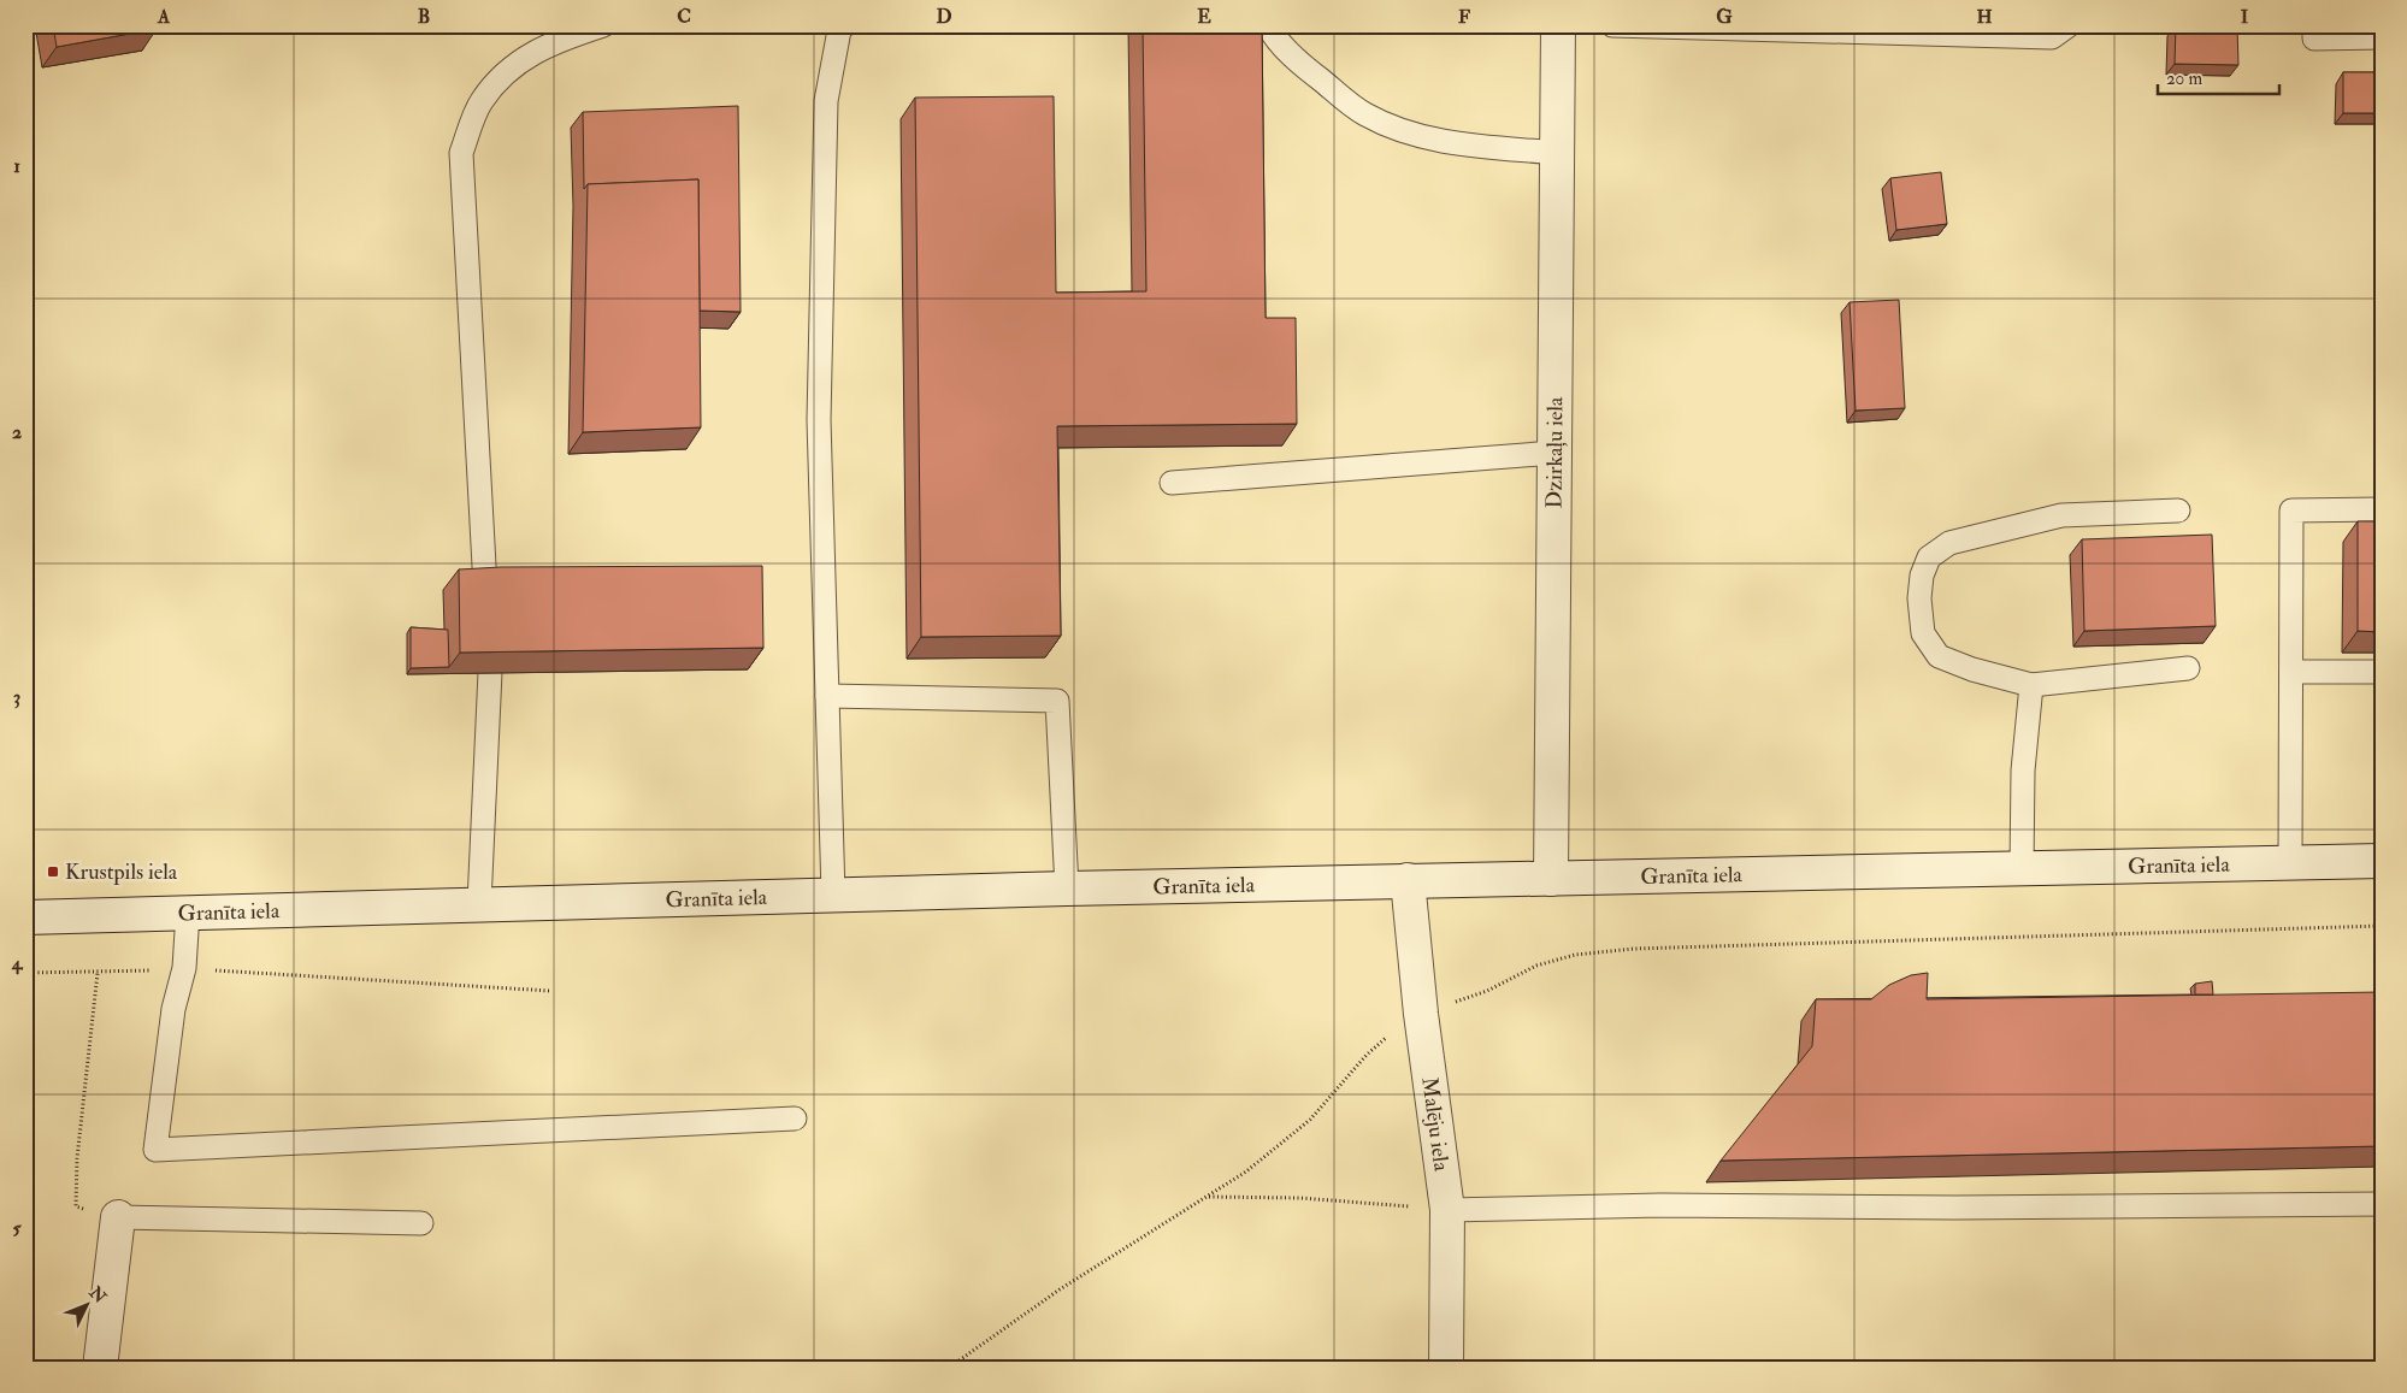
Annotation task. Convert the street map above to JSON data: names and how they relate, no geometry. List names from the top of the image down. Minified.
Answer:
{"streets":{"main road":["Dzirkaļu iela","Granīta iela","Malēju iela"]},"crossings":[["Dzirkaļu iela","Granīta iela"],["Granīta iela","Malēju iela"]],"places":{"transit":["Krustpils iela"]},"scale_bar":"20 m","north":"top right","grid":{"columns":["A","B","C","D","E","F","G","H","I"],"rows":["1","2","3","4","5"]}}
